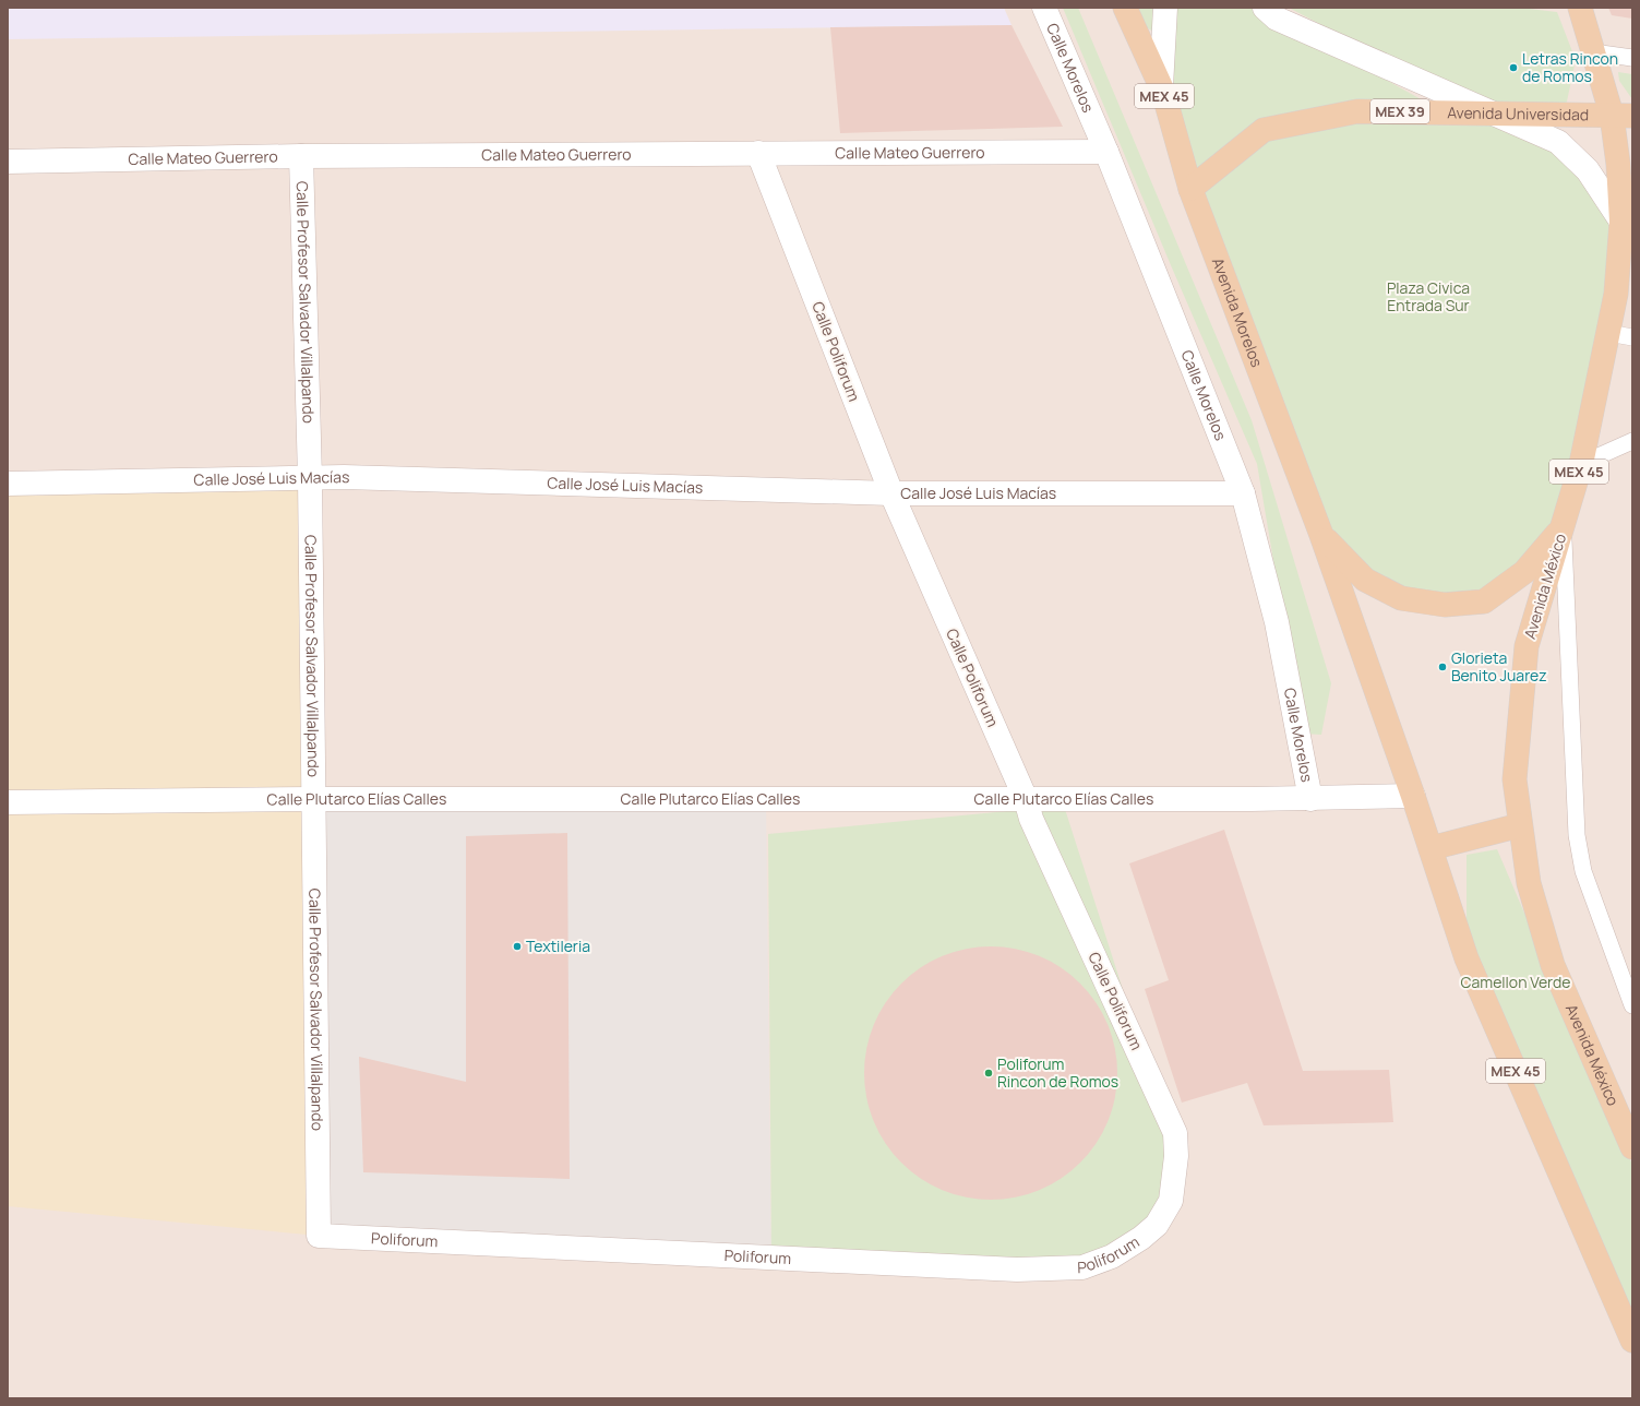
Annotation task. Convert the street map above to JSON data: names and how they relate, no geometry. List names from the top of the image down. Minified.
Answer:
{"streets":{"main road":["MEX 45","MEX 39","Avenida Universidad","Avenida Morelos","Avenida México"],"street":["Calle Morelos","Calle Mateo Guerrero","Calle Profesor Salvador Villalpando","Calle Poliforum","Calle José Luis Macías","Calle Plutarco Elías Calles","Poliforum"]},"crossings":[["Calle Morelos","Calle Mateo Guerrero"],["Calle Morelos","Calle José Luis Macías"],["Calle Morelos","Calle Plutarco Elías Calles"],["MEX 45","Avenida Universidad"],["MEX 45","Avenida Morelos"],["MEX 45","Avenida México"],["MEX 45","Calle Plutarco Elías Calles"],["Avenida Universidad","Avenida Morelos"],["Avenida Universidad","Avenida México"],["Calle Mateo Guerrero","Calle Profesor Salvador Villalpando"],["Calle Mateo Guerrero","Calle Poliforum"],["Calle Profesor Salvador Villalpando","Calle José Luis Macías"],["Calle Profesor Salvador Villalpando","Calle Plutarco Elías Calles"],["Calle Profesor Salvador Villalpando","Poliforum"],["Calle Poliforum","Calle José Luis Macías"],["Calle Poliforum","Calle Plutarco Elías Calles"],["Calle Poliforum","Poliforum"]],"parks":["Plaza Civica Entrada Sur","Camellon Verde"],"places":["Letras Rincon de Romos","Glorieta Benito Juarez","Textileria","Poliforum Rincon de Romos"]}
